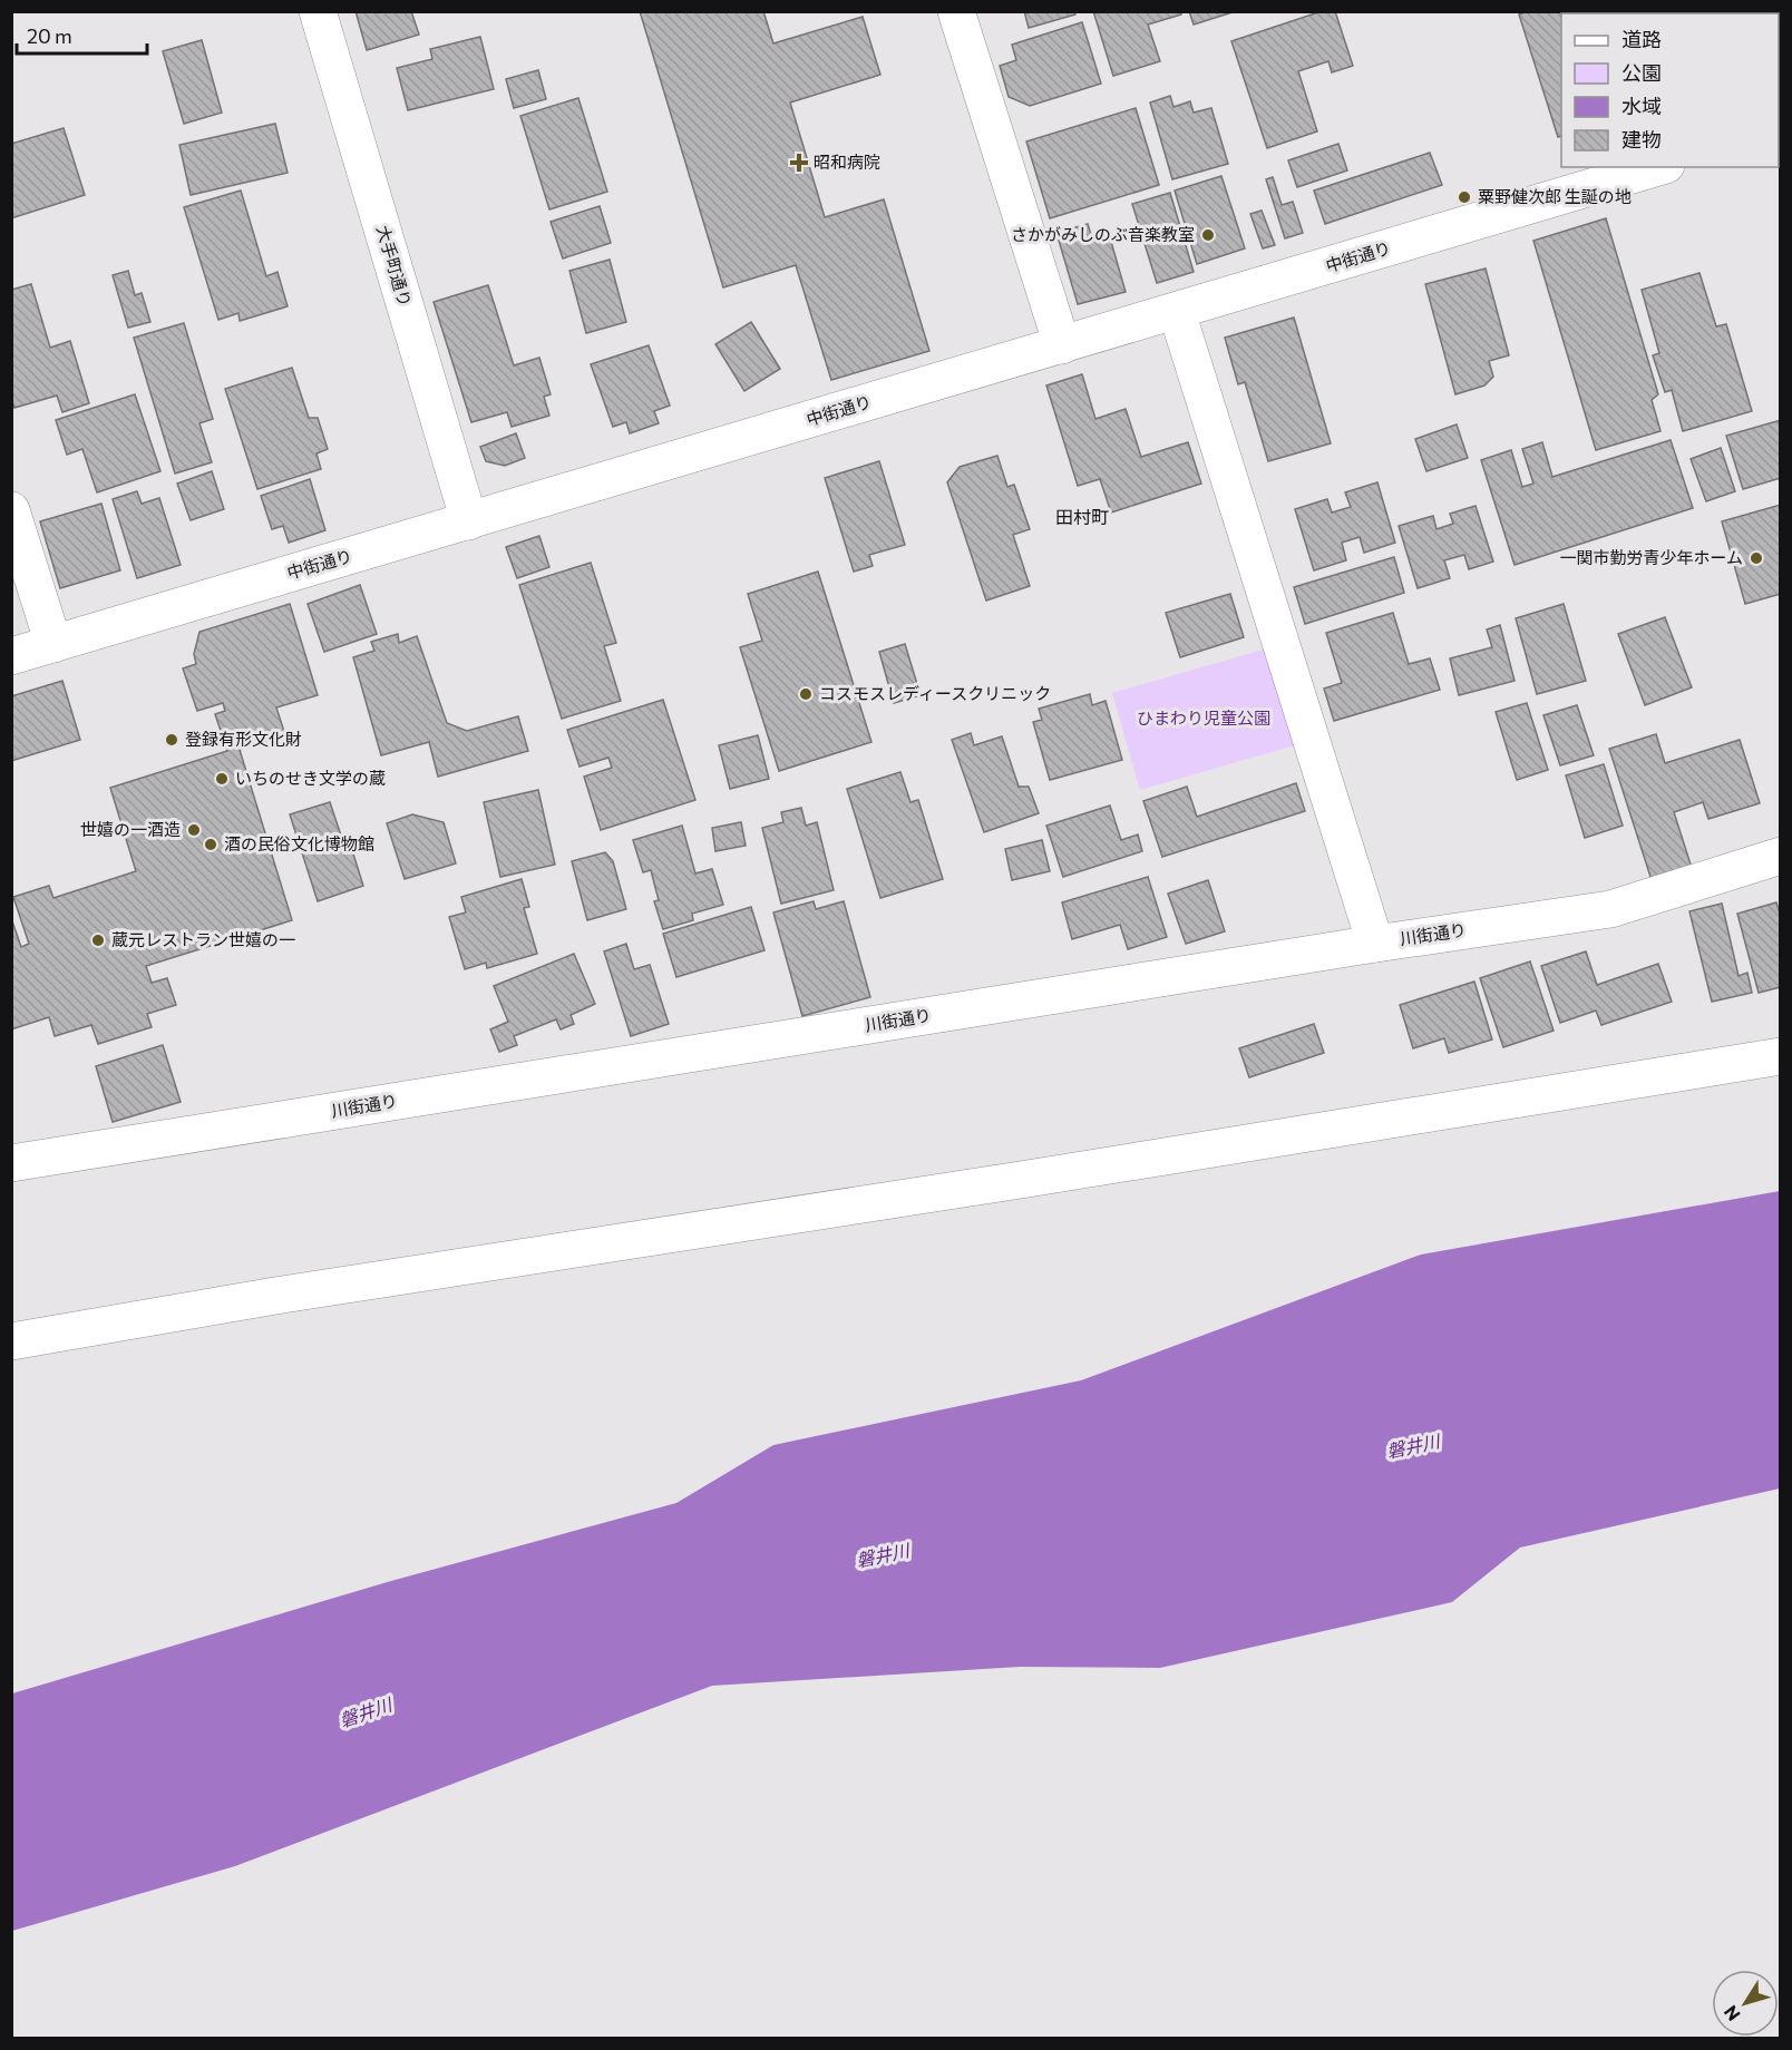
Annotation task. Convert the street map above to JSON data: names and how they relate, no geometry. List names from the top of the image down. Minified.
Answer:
{"streets":{"street":["中街通り","大手町通り","川街通り"]},"crossings":[["中街通り","大手町通り"]],"districts":["田村町"],"water":["磐井川"],"parks":["ひまわり児童公園"],"places":{"health":["昭和病院"],"other":["粟野健次郎 生誕の地","さかがみしのぶ音楽教室","一関市勤労青少年ホーム","コスモスレディースクリニック","登録有形文化財","いちのせき文学の蔵","世嬉の一酒造","酒の民俗文化博物館","蔵元レストラン世嬉の一"]},"legend":["道路","公園","水域","建物"],"scale_bar":"20 m","north":"bottom left"}
